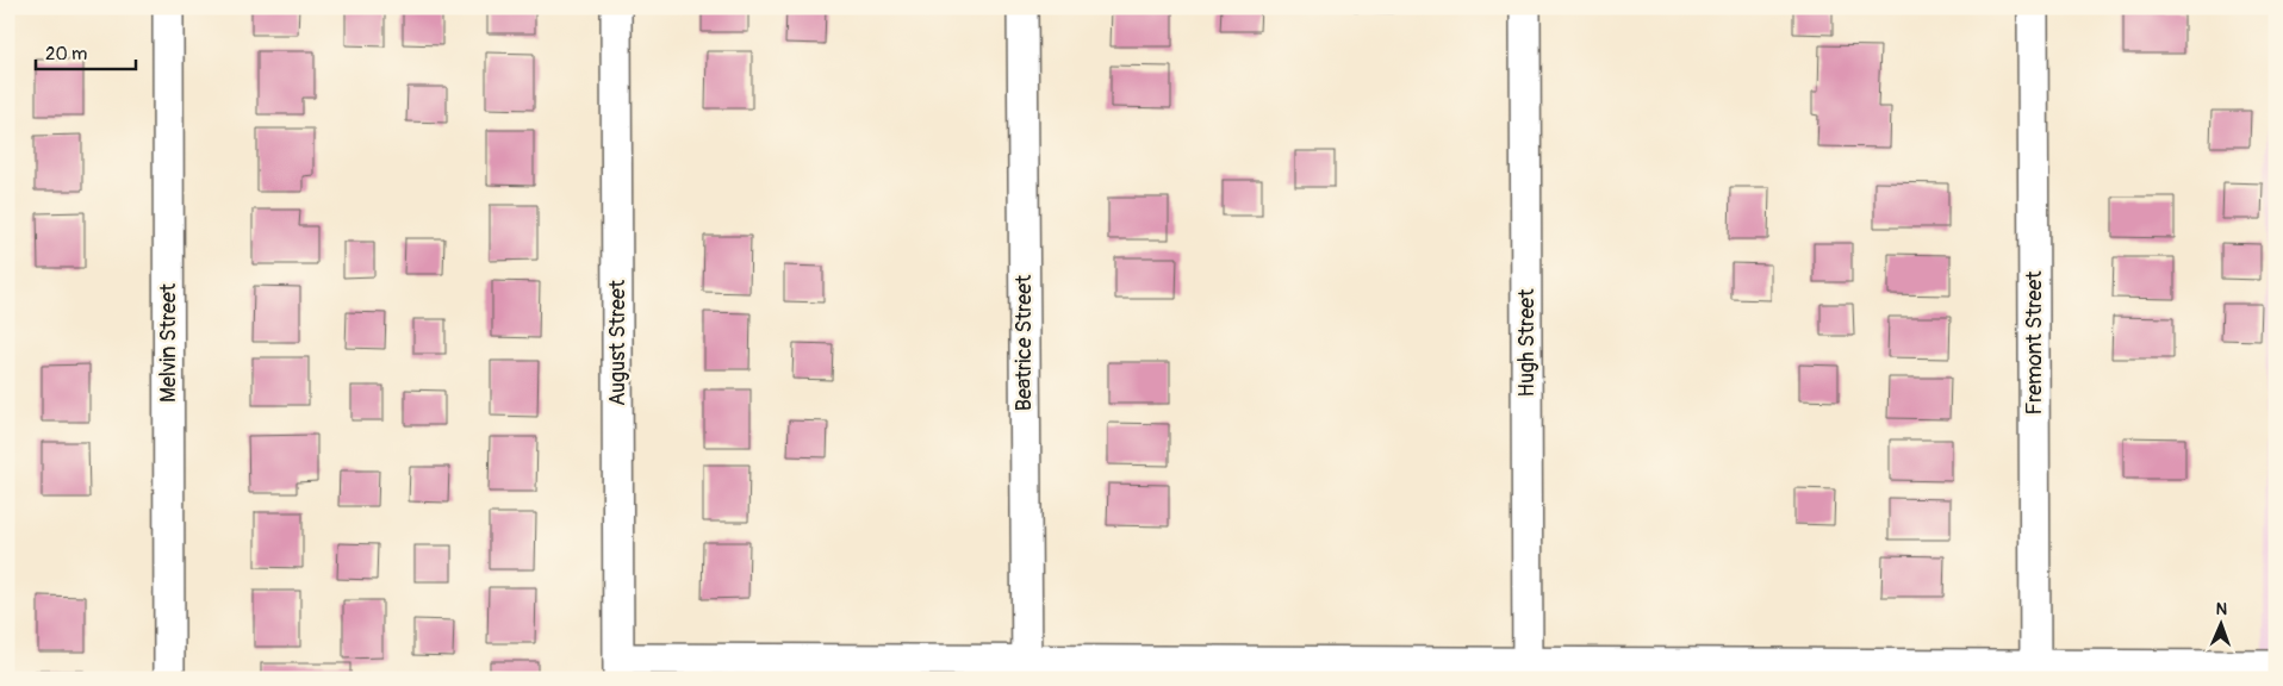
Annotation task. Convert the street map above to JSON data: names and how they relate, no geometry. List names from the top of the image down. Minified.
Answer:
{"streets":{"street":["Melvin Street","August Street","Beatrice Street","Hugh Street","Fremont Street"]},"scale_bar":"20 m","north":"top"}
